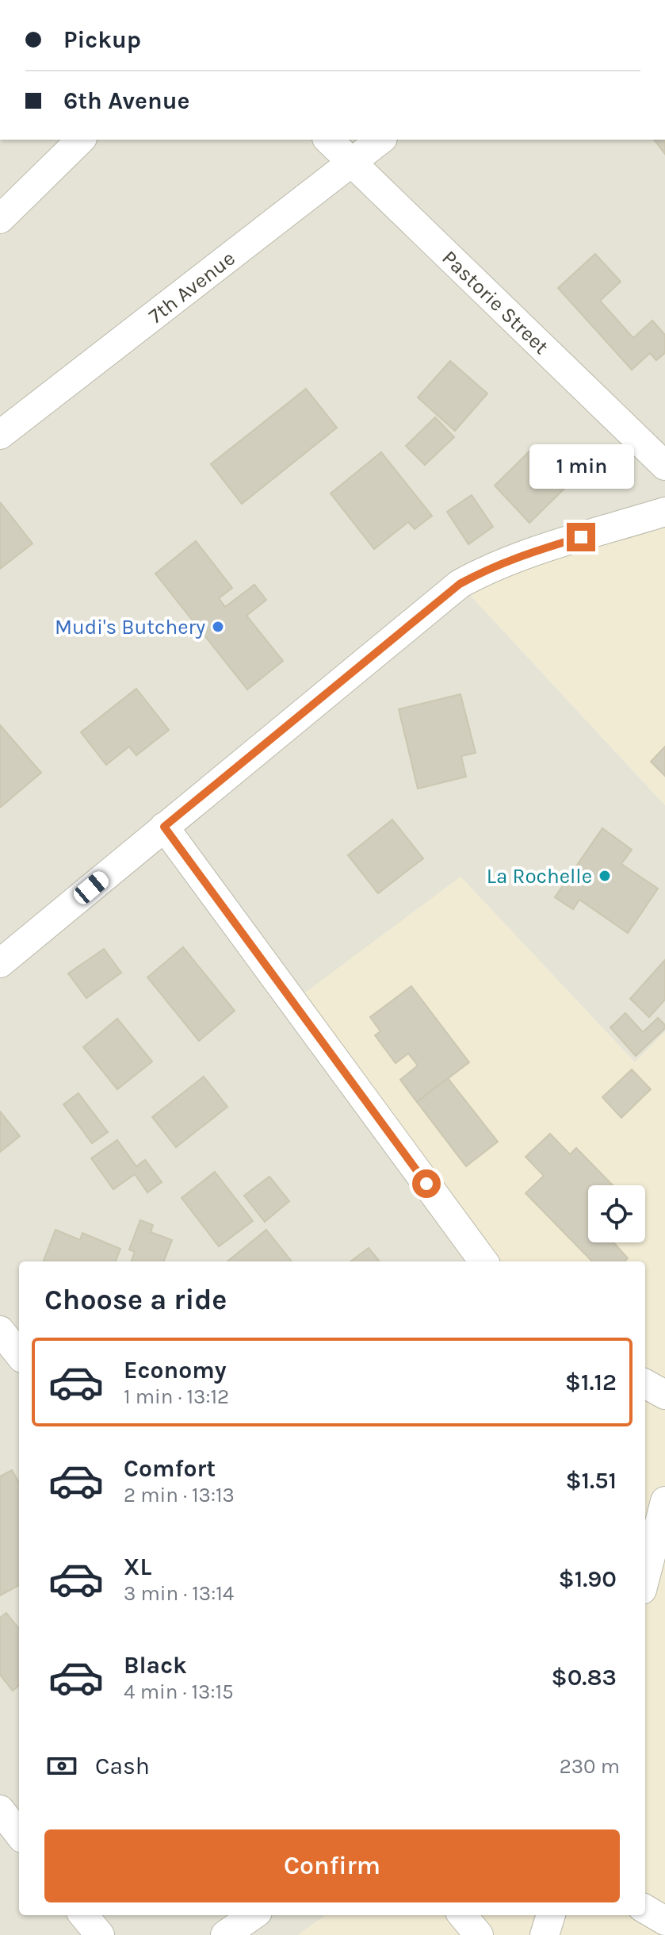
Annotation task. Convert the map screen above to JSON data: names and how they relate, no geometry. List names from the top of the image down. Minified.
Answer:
{"streets":{"street":["7th Avenue","Pastorie Street"]},"crossings":[["7th Avenue","Pastorie Street"]],"places":["Mudi's Butchery","La Rochelle"],"page":{"banner":["Pickup","6th Avenue"],"bubble":"1 min","heading":"Choose a ride","list":[{"name":"Economy","note":"1 min · 13:12","value":"$1.12"},{"name":"Comfort","note":"2 min · 13:13","value":"$1.51"},{"name":"XL","note":"3 min · 13:14","value":"$1.90"},{"name":"Black","note":"4 min · 13:15","value":"$0.83"}],"pay":["Cash","230 m"],"buttons":"Confirm"}}
